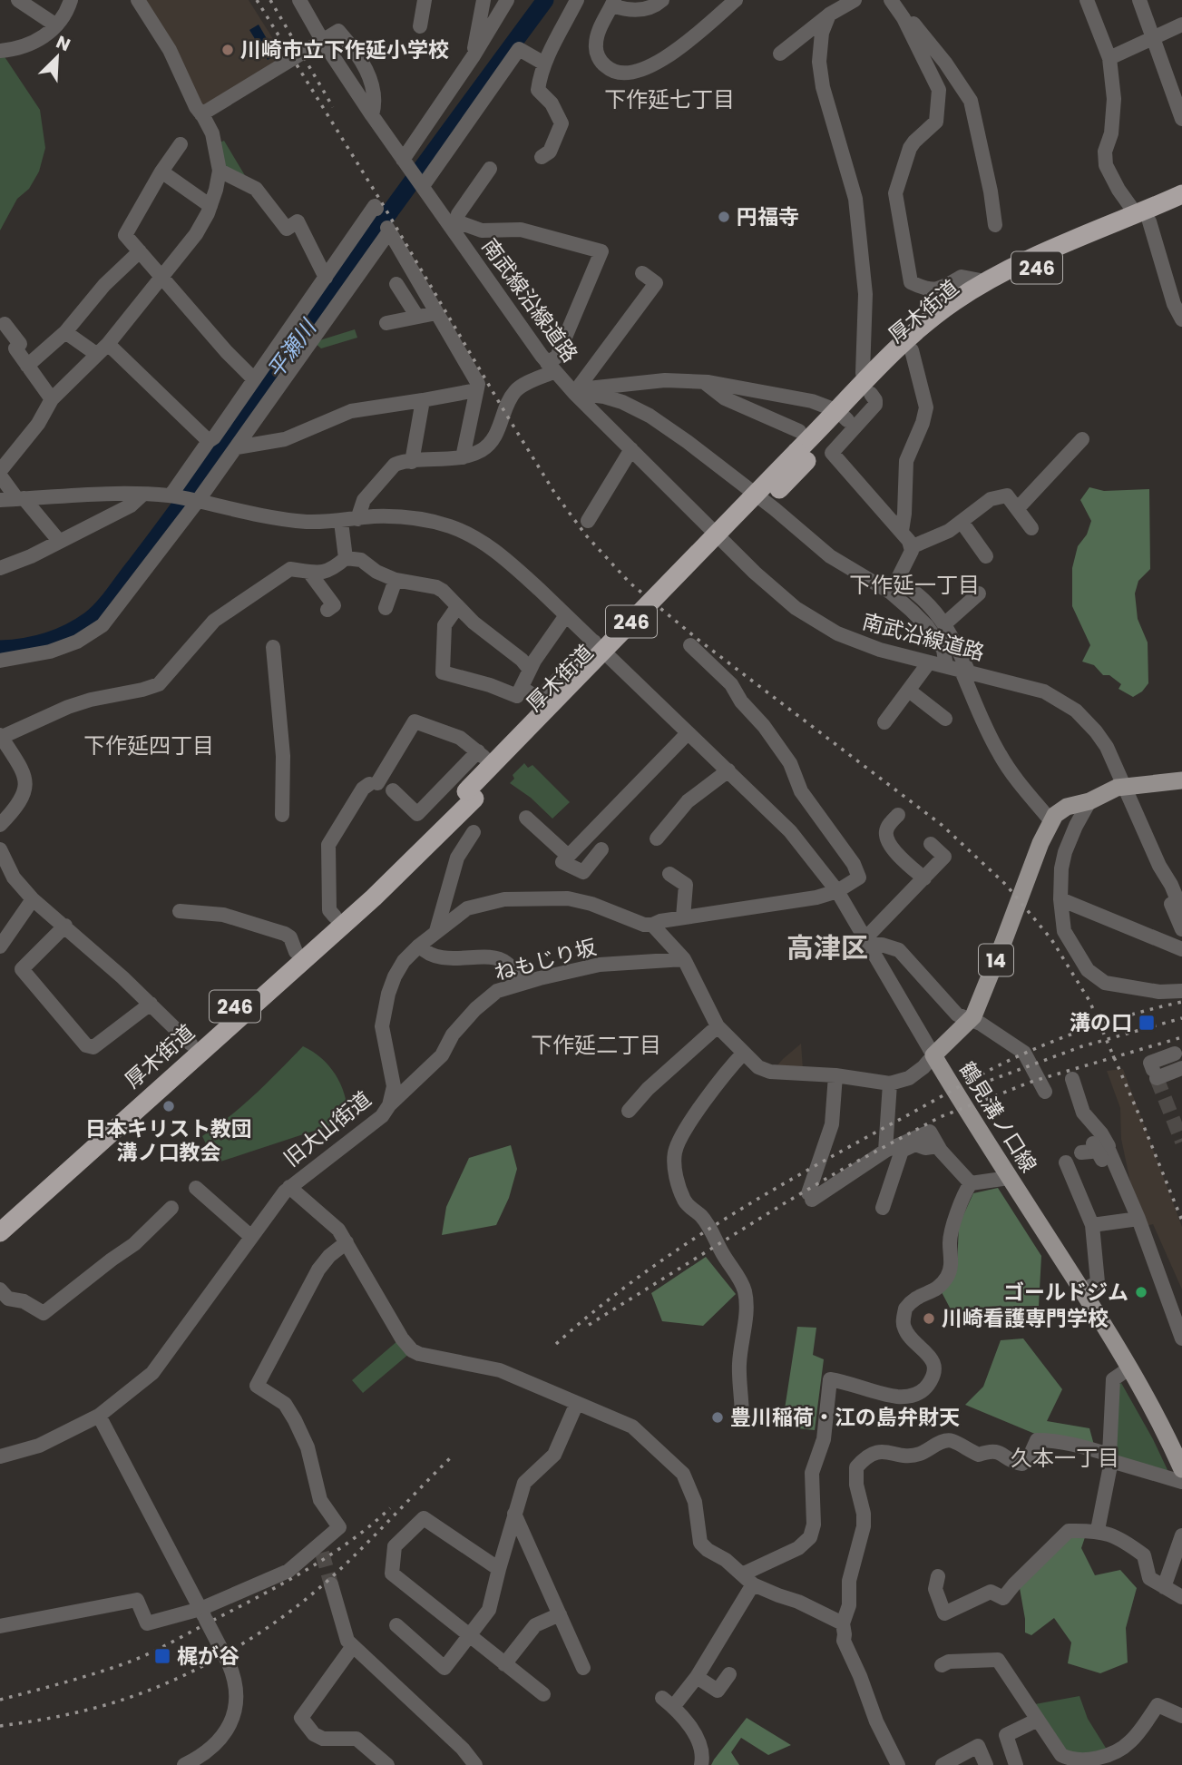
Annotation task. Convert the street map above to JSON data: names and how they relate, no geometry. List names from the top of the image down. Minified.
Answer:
{"streets":{"highway":["246","厚木街道"],"main road":["14","鶴見溝ノ口線"],"street":["南武線沿線道路","南武沿線道路","ねもじり坂","旧大山街道"]},"crossings":[["246","厚木街道"],["南武線沿線道路","南武沿線道路"],["ねもじり坂","旧大山街道"]],"districts":["下作延七丁目","下作延一丁目","下作延四丁目","高津区","下作延二丁目","久本一丁目"],"water":["平瀬川"],"places":{"other":["川崎市立下作延小学校","円福寺","日本キリスト教団 溝ノ口教会","ゴールドジム","川崎看護専門学校","豊川稲荷・江の島弁財天"],"transit":["溝の口","梶が谷"]},"north":"top right"}
